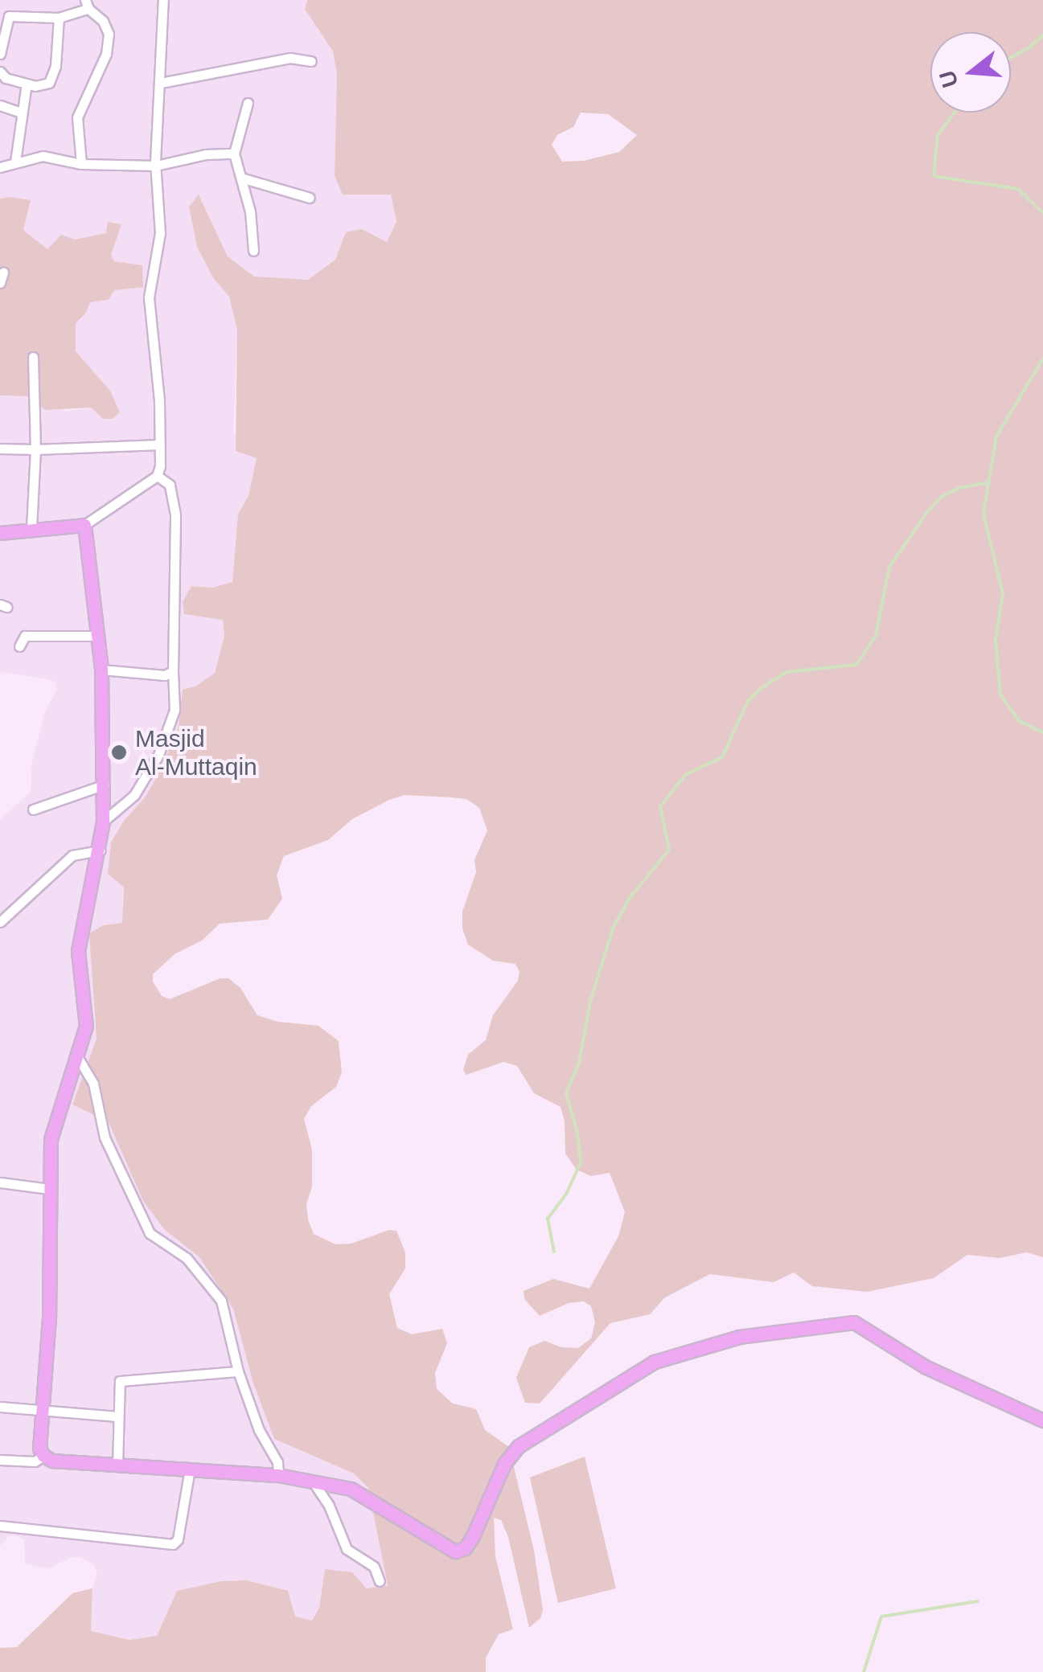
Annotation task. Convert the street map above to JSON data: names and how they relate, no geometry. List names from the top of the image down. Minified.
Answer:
{"places":["Masjid Al-Muttaqin"],"north":"left"}
